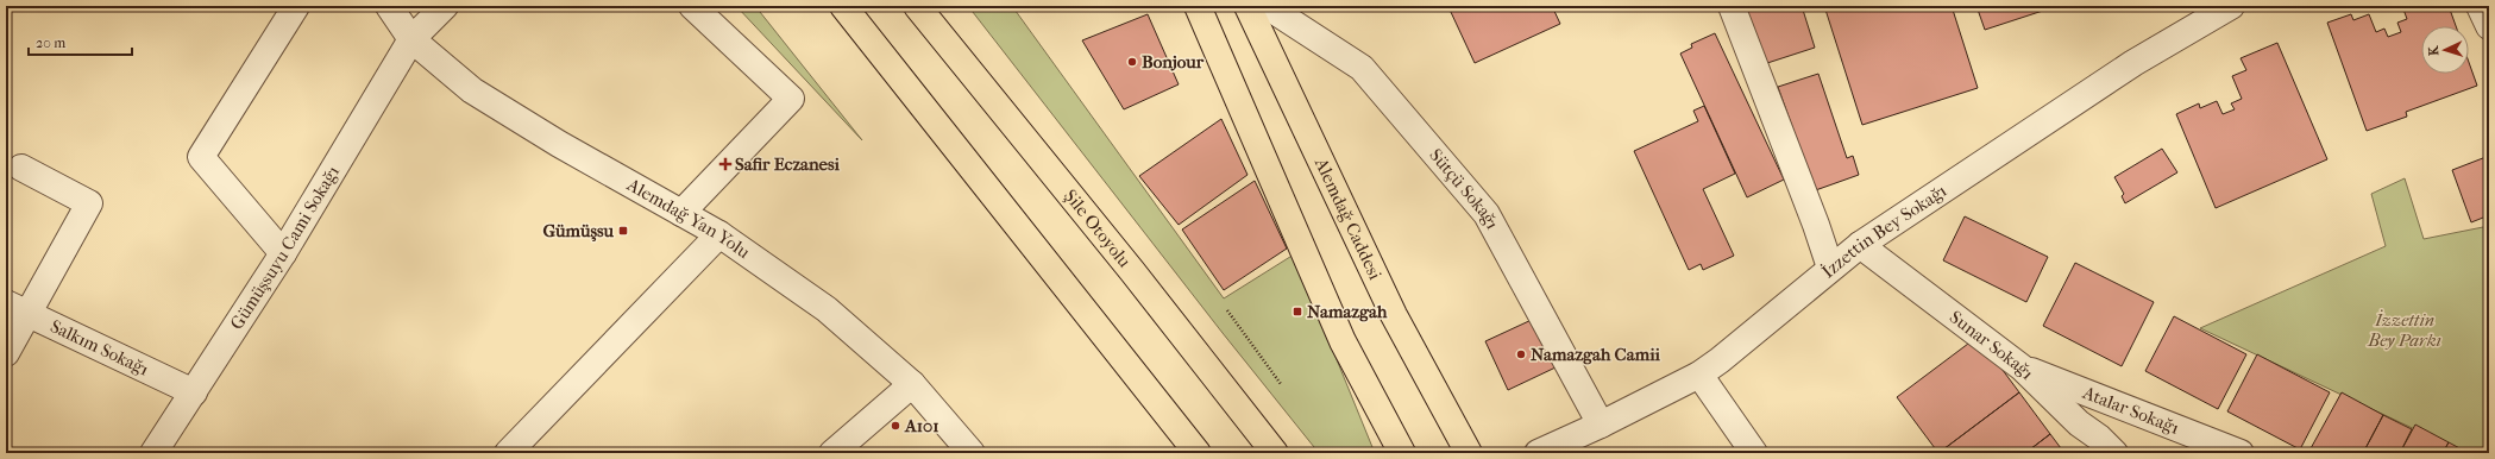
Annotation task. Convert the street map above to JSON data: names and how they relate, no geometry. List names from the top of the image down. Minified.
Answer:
{"streets":{"main road":["Alemdağ Caddesi","Şile Otoyolu"],"street":["Sütçü Sokağı","Alemdağ Yan Yolu","İzzettin Bey Sokağı","Gümüşsuyu Cami Sokağı","Sunar Sokağı","Salkım Sokağı","Atalar Sokağı"]},"crossings":[["Sütçü Sokağı","İzzettin Bey Sokağı"],["Alemdağ Yan Yolu","Gümüşsuyu Cami Sokağı"],["İzzettin Bey Sokağı","Sunar Sokağı"],["Gümüşsuyu Cami Sokağı","Salkım Sokağı"],["Sunar Sokağı","Atalar Sokağı"]],"parks":["İzzettin Bey Parkı"],"places":{"other":["Bonjour","Namazgah Camii","A101"],"health":["Safir Eczanesi"],"transit":["Gümüşsu","Namazgah"]},"scale_bar":"20 m","north":"left"}
